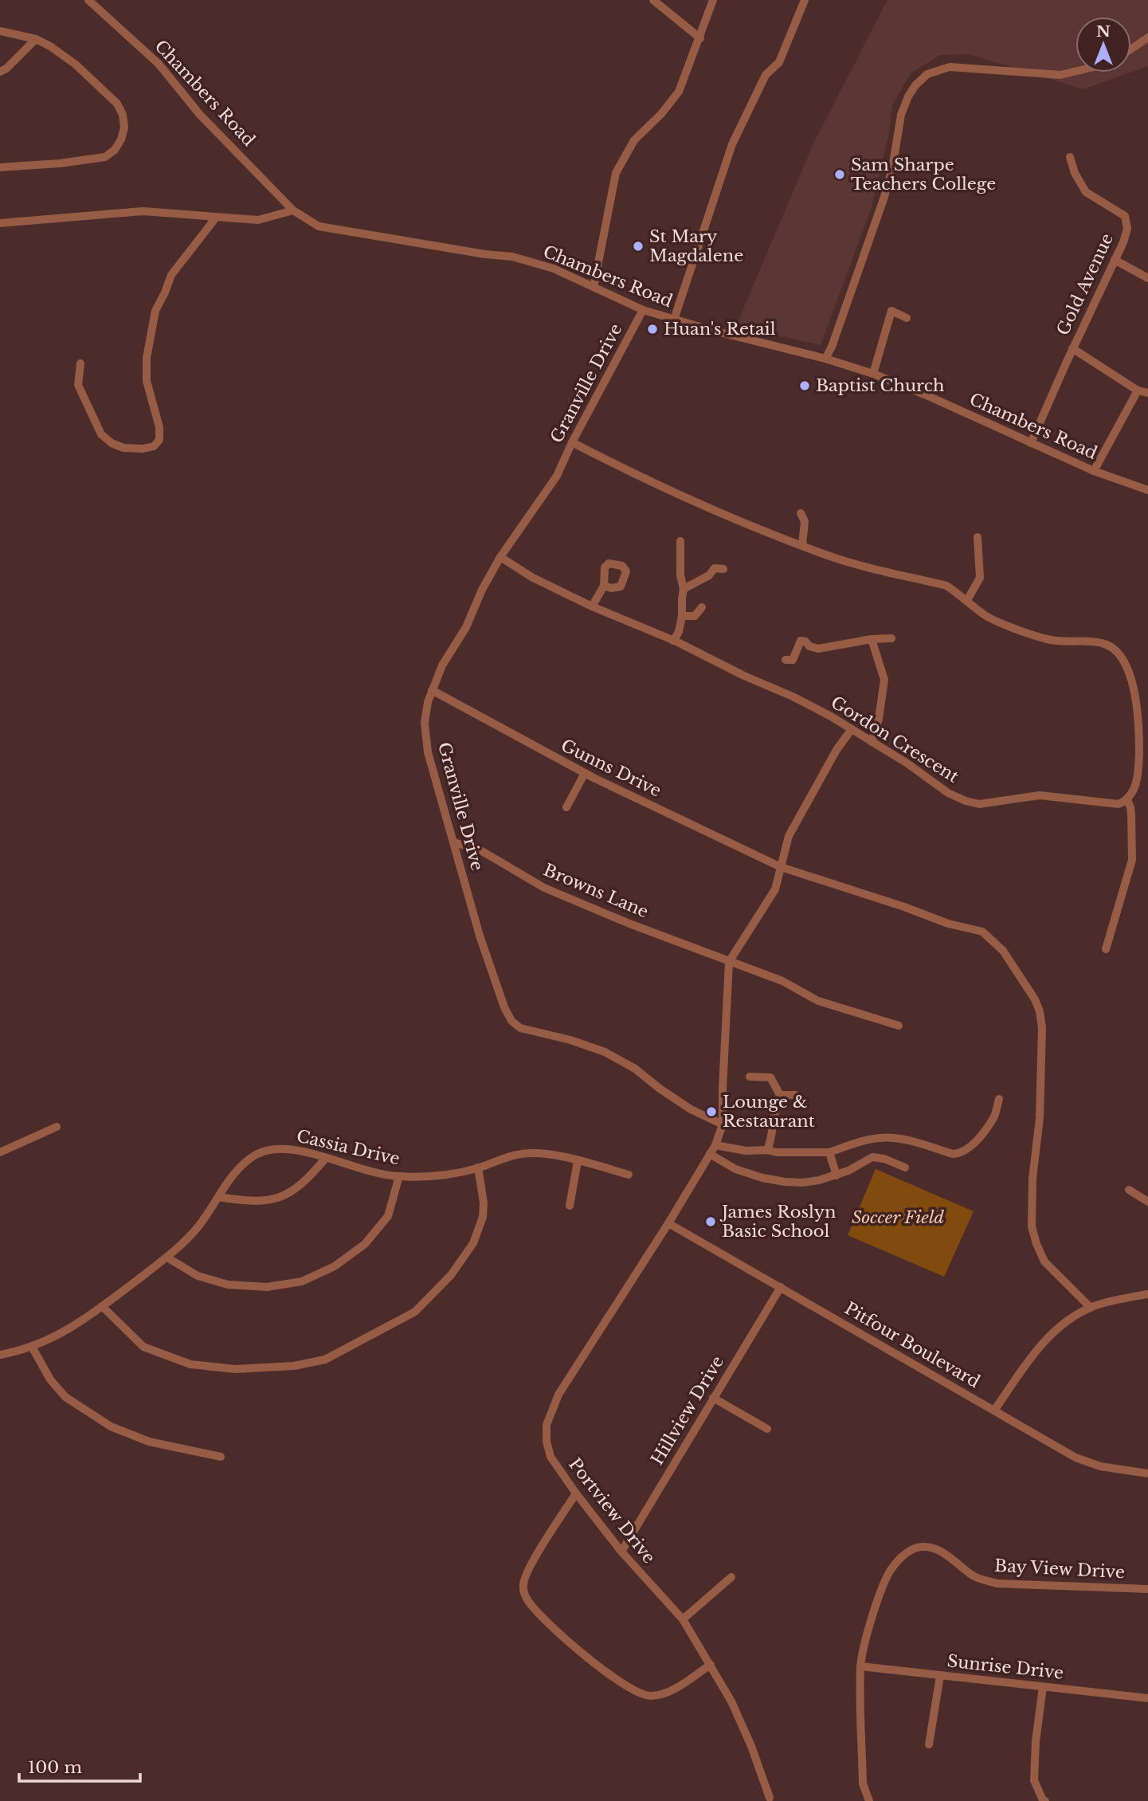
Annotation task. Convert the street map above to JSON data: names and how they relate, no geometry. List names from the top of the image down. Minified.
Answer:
{"streets":{"street":["Chambers Road","Gold Avenue","Granville Drive","Gordon Crescent","Gunns Drive","Browns Lane","Cassia Drive","Pitfour Boulevard","Hillview Drive","Portview Drive","Bay View Drive","Sunrise Drive"]},"crossings":[["Chambers Road","Gold Avenue"],["Chambers Road","Granville Drive"],["Granville Drive","Gordon Crescent"],["Granville Drive","Gunns Drive"],["Granville Drive","Browns Lane"],["Granville Drive","Portview Drive"],["Browns Lane","Portview Drive"],["Pitfour Boulevard","Hillview Drive"],["Pitfour Boulevard","Portview Drive"],["Hillview Drive","Portview Drive"],["Bay View Drive","Sunrise Drive"]],"parks":["Soccer Field"],"places":["Sam Sharpe Teachers College","St Mary Magdalene","Huan's Retail","Baptist Church","Lounge & Restaurant","James Roslyn Basic School"],"scale_bar":"100 m","north":"top"}
